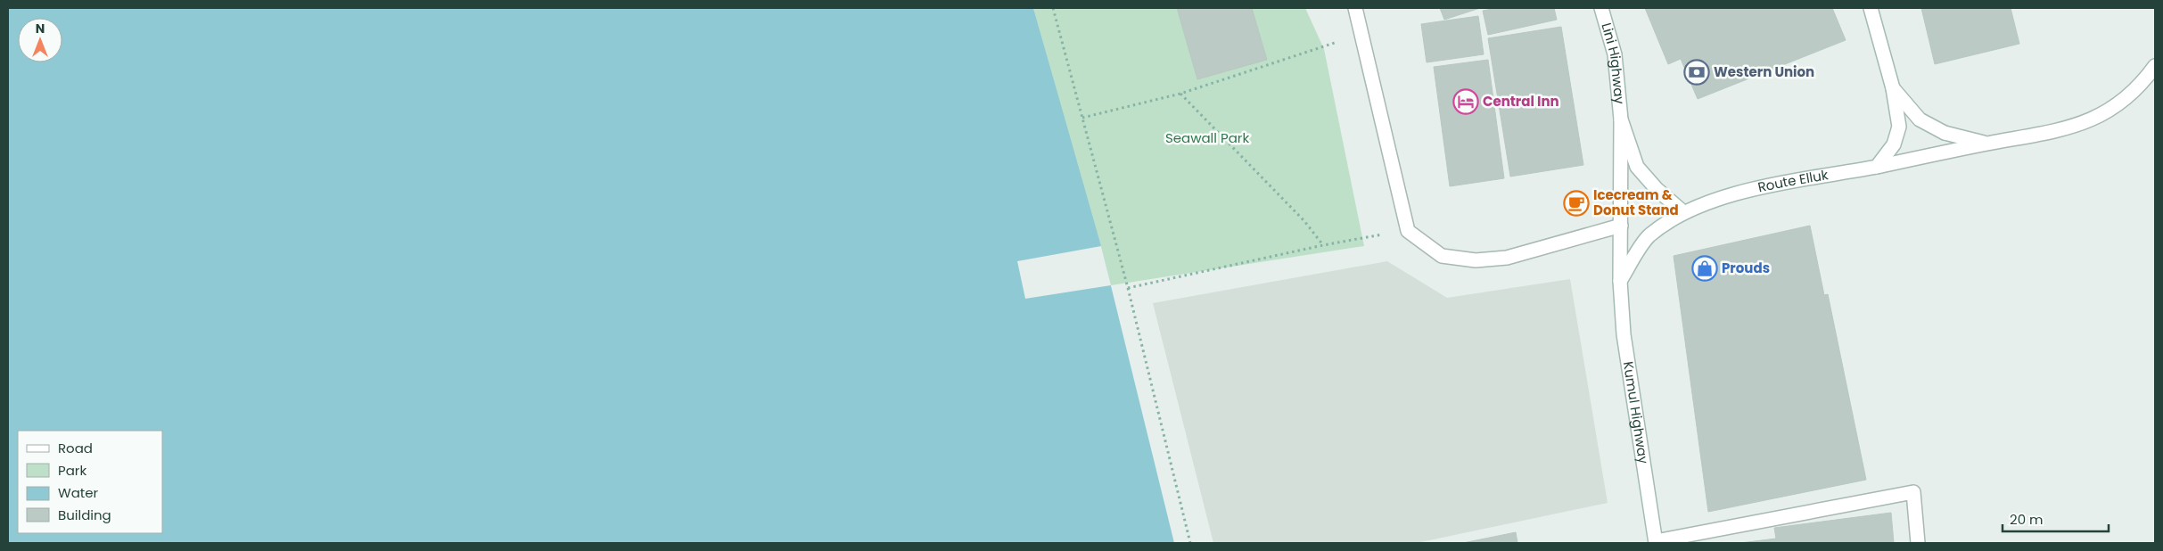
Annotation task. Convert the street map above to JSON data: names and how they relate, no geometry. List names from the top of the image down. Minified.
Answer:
{"streets":{"street":["Lini Highway","Route Elluk","Kumul Highway"]},"crossings":[["Lini Highway","Route Elluk"],["Lini Highway","Kumul Highway"],["Route Elluk","Kumul Highway"]],"parks":["Seawall Park"],"places":{"bank":["Western Union"],"hotel":["Central Inn"],"cafe":["Icecream & Donut Stand"],"shop":["Prouds"]},"legend":["Road","Park","Water","Building"],"scale_bar":"20 m","north":"top"}
